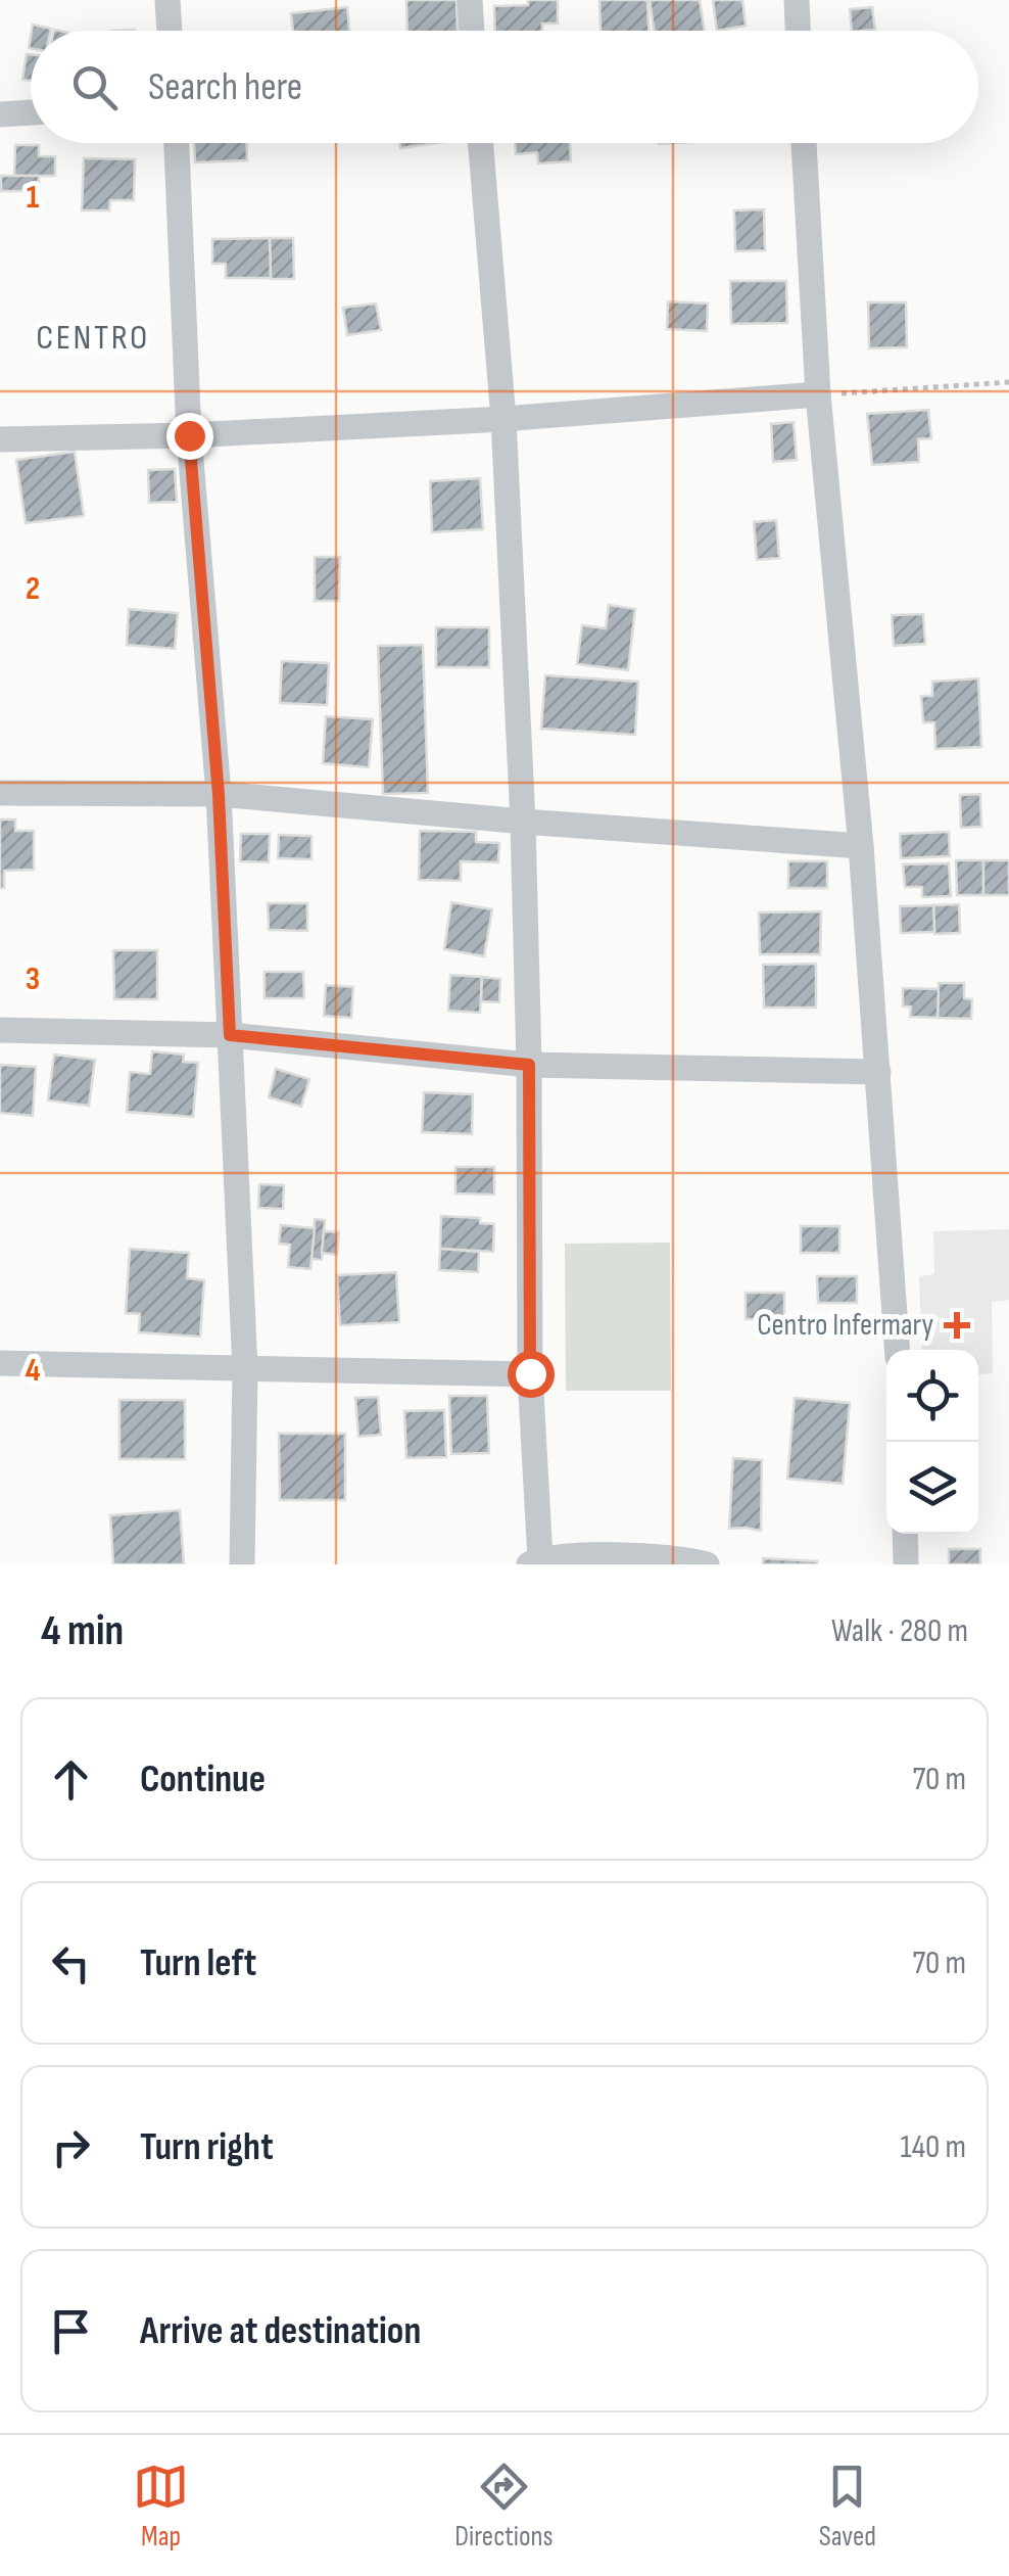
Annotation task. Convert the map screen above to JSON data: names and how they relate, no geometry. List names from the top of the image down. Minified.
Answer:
{"districts":["CENTRO"],"places":{"health":["Centro Infermary"]},"page":{"search":"Search here","heading":["4 min","Walk · 280 m"],"list":[["Continue","70 m"],["Turn left","70 m"],["Turn right","140 m"],"Arrive at destination"],"nav":["Map","Directions","Saved"]},"grid":{"rows":["1","2","3","4"]}}
